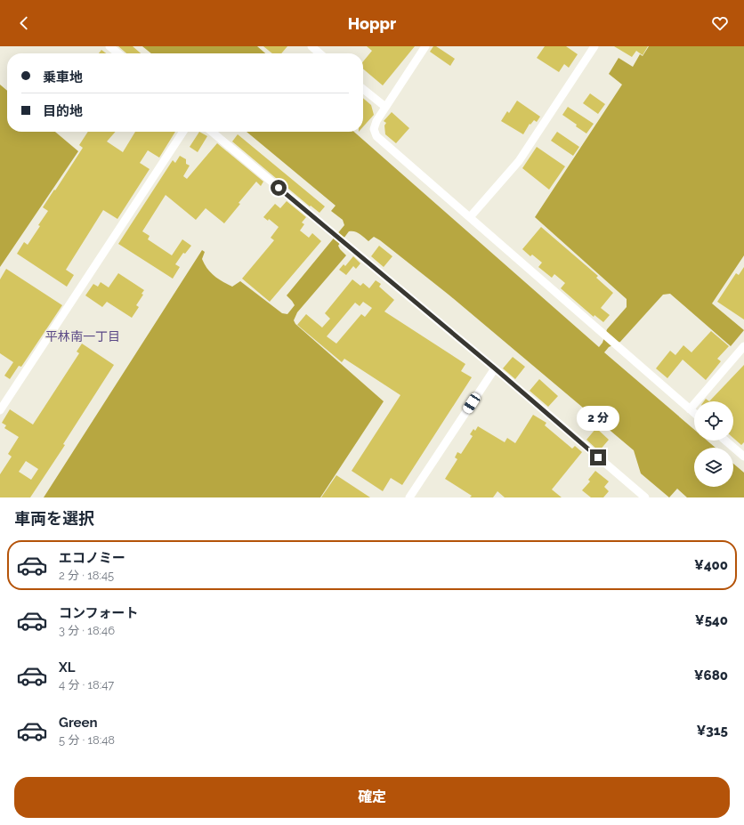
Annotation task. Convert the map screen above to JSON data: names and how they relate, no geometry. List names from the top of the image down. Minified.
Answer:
{"districts":["平林南一丁目"],"page":{"header":"Hoppr","banner":["乗車地","目的地"],"bubble":"2 分","heading":"車両を選択","list":[{"name":"エコノミー","note":"2 分 · 18:45","value":"¥400"},{"name":"コンフォート","note":"3 分 · 18:46","value":"¥540"},{"name":"XL","note":"4 分 · 18:47","value":"¥680"},{"name":"Green","note":"5 分 · 18:48","value":"¥315"}],"buttons":"確定"}}
